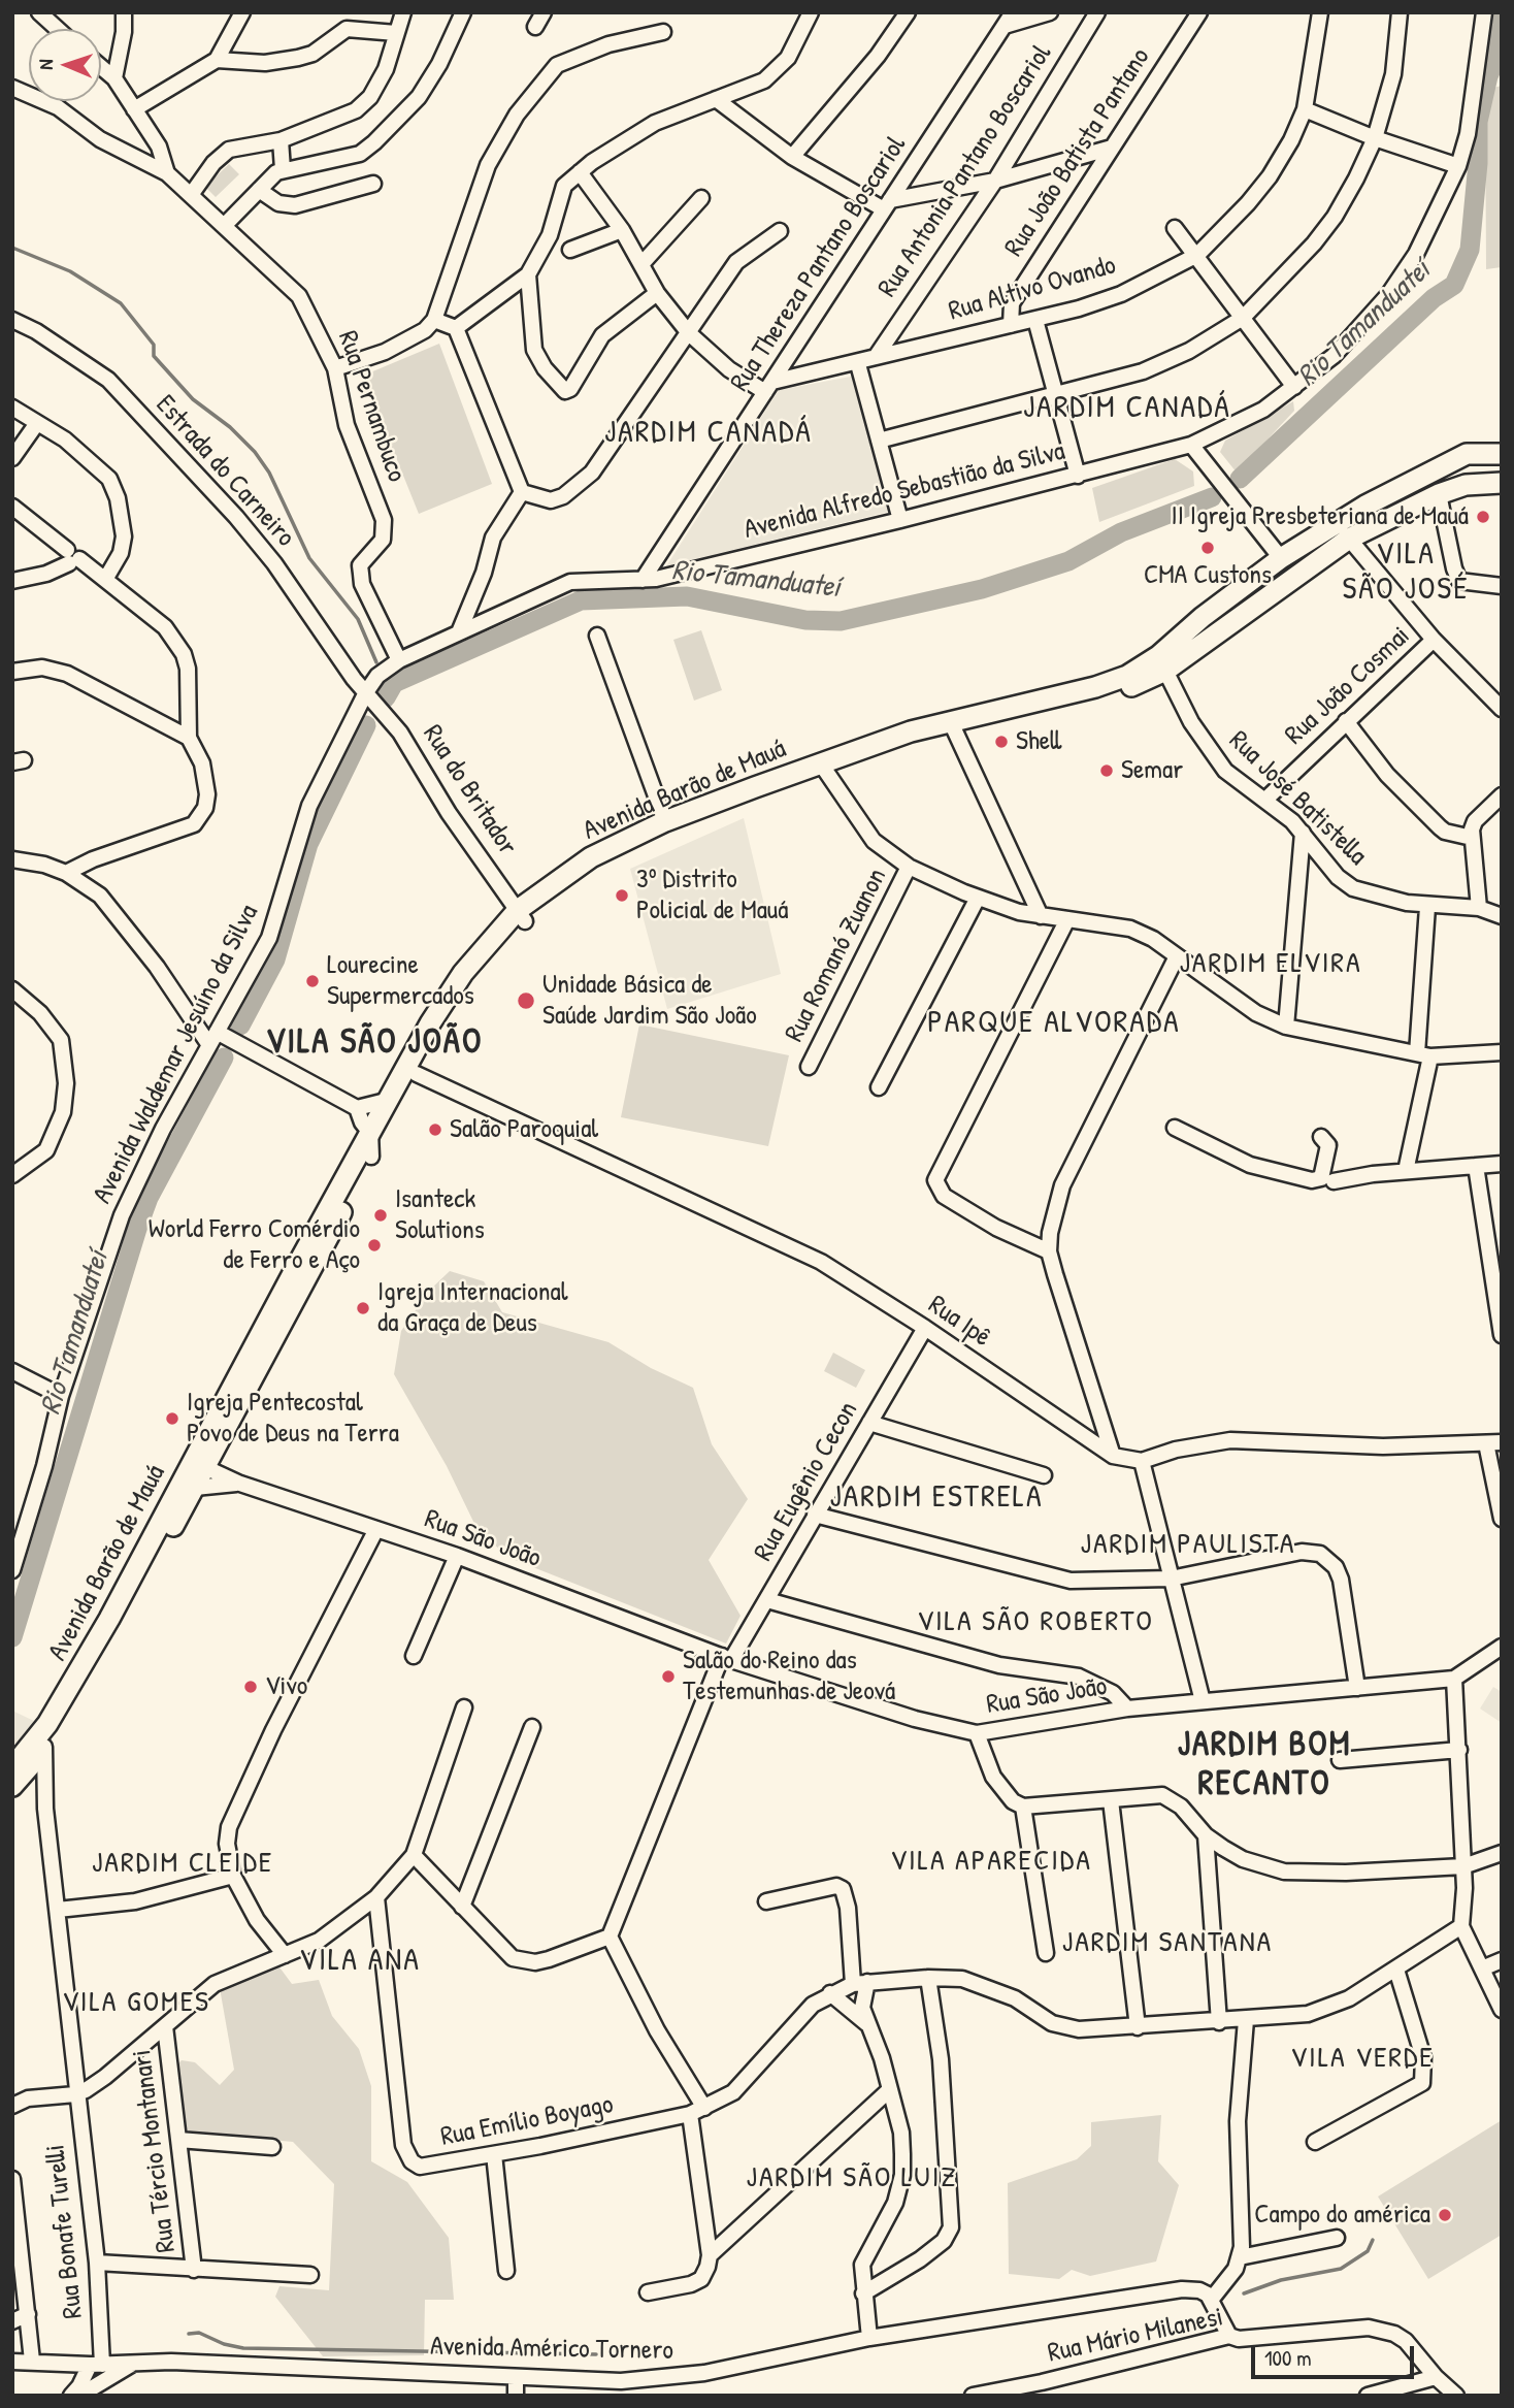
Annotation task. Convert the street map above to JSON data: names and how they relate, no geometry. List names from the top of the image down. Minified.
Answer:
{"streets":{"main road":["Avenida Barão de Mauá"],"street":["Rua João Batista Pantano","Rua Antonia Pantano Boscariol","Rua Thereza Pantano Boscariol","Rua Altivo Ovando","Rua Pernambuco","Estrada do Carneiro","Avenida Alfredo Sebastião da Silva","Rua João Cosmai","Rua do Britador","Rua José Batistella","Rua Romanó Zuanon","Avenida Waldemar Jesuíno da Silva","Rua Ipê","Rua Eugênio Cecon","Rua São João","Rua Emílio Boyago","Rua Tércio Montanari","Rua Bonafe Turelli","Rua Mário Milanesi","Avenida Américo Tornero"]},"crossings":[["Rua João Batista Pantano","Rua Altivo Ovando"],["Rua Antonia Pantano Boscariol","Rua Altivo Ovando"],["Rua Thereza Pantano Boscariol","Rua Altivo Ovando"],["Rua Thereza Pantano Boscariol","Avenida Alfredo Sebastião da Silva"],["Rua Pernambuco","Avenida Alfredo Sebastião da Silva"],["Estrada do Carneiro","Avenida Alfredo Sebastião da Silva"],["Estrada do Carneiro","Rua do Britador"],["Estrada do Carneiro","Avenida Waldemar Jesuíno da Silva"],["Avenida Alfredo Sebastião da Silva","Rua do Britador"],["Avenida Alfredo Sebastião da Silva","Avenida Waldemar Jesuíno da Silva"],["Rua João Cosmai","Rua José Batistella"],["Rua do Britador","Avenida Barão de Mauá"],["Rua do Britador","Avenida Waldemar Jesuíno da Silva"],["Avenida Barão de Mauá","Rua José Batistella"],["Avenida Barão de Mauá","Rua Ipê"],["Avenida Barão de Mauá","Rua São João"],["Avenida Barão de Mauá","Rua Bonafe Turelli"],["Rua Ipê","Rua Eugênio Cecon"],["Rua Eugênio Cecon","Rua São João"],["Rua Bonafe Turelli","Avenida Américo Tornero"]],"districts":["JARDIM CANADÁ","JARDIM CANADÁ","VILA SÃO JOSÉ","JARDIM ELVIRA","PARQUE ALVORADA","VILA SÃO JOÃO","JARDIM ESTRELA","JARDIM PAULISTA","VILA SÃO ROBERTO","JARDIM BOM RECANTO","VILA APARECIDA","JARDIM CLEIDE","JARDIM SANTANA","VILA ANA","VILA GOMES","VILA VERDE","JARDIM SÃO LUIZ"],"water":["Rio Tamanduateí"],"places":["II Igreja Presbeteriana de Mauá","CMA Custons","Shell","Semar","3º Distrito Policial de Mauá","Lourecine Supermercados","Unidade Básica de Saúde Jardim São João","Salão Paroquial","Isanteck Solutions","World Ferro Comérdio de Ferro e Aço","Igreja Internacional da Graça de Deus","Igreja Pentecostal Povo de Deus na Terra","Salão do Reino das Testemunhas de Jeová","Vivo","Campo do américa"],"scale_bar":"100 m","north":"left"}
